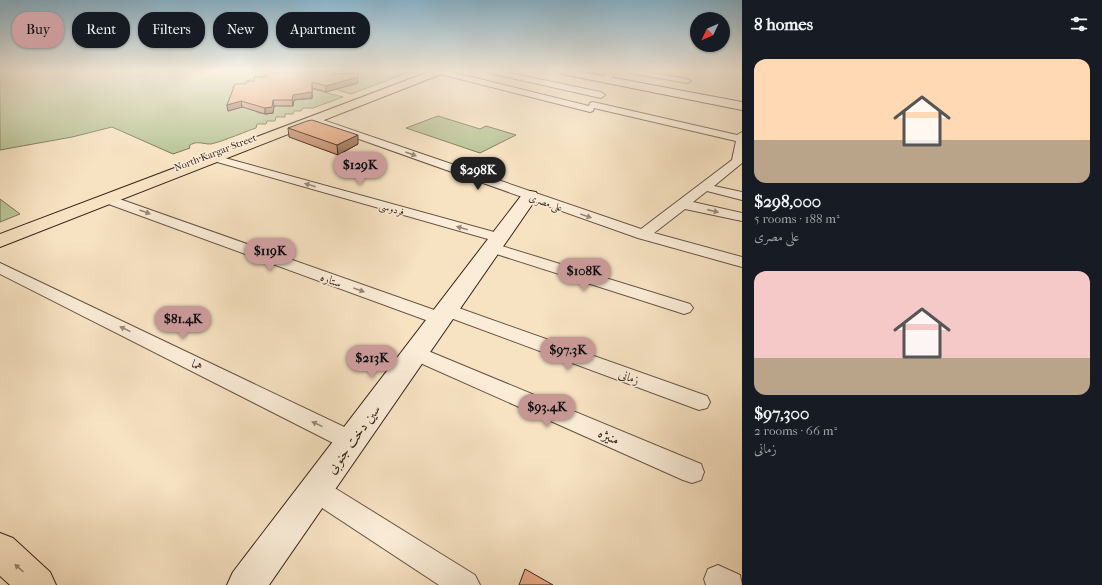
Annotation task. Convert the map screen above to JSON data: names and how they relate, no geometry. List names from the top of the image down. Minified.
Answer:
{"streets":{"main road":["North Kargar Street"],"street":["علی مصری","فردوسی","ستاره","هما","زمانی","منیژه","سین دخت جنوبی"]},"crossings":[["North Kargar Street","علی مصری"],["North Kargar Street","فردوسی"],["North Kargar Street","ستاره"],["علی مصری","سین دخت جنوبی"],["فردوسی","سین دخت جنوبی"],["ستاره","زمانی"],["ستاره","سین دخت جنوبی"],["هما","سین دخت جنوبی"],["زمانی","سین دخت جنوبی"],["منیژه","سین دخت جنوبی"]],"one_way":["فردوسی","ستاره","هما"],"north":"bottom left","page":{"heading":"8 homes","chip":["Buy","Rent","Filters","New","Apartment"],"list":[{"name":"$298,000","note":"5 rooms · 188 m² · علی مصری"},{"name":"$97,300","note":"2 rooms · 66 m² · زمانی"}],"price":["$129K","$298K","$119K","$108K","$81.4K","$97.3K","$213K","$93.4K"]}}
